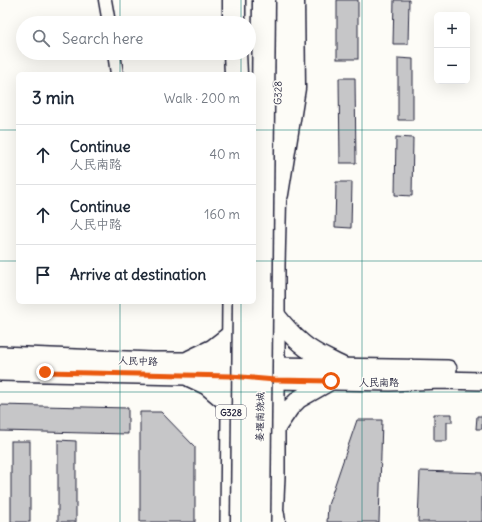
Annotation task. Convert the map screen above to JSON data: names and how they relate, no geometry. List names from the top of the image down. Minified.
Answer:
{"streets":{"highway":["姜堰南绕城"],"main road":["G328","人民中路","人民南路"]},"crossings":[["G328","人民中路"],["G328","人民南路"],["G328","姜堰南绕城"],["人民中路","人民南路"]],"page":{"map_buttons":["+","−"],"search":"Search here","heading":["3 min","Walk · 200 m"],"list":[["Continue","人民南路","40 m"],["Continue","人民中路","160 m"],"Arrive at destination"]}}
